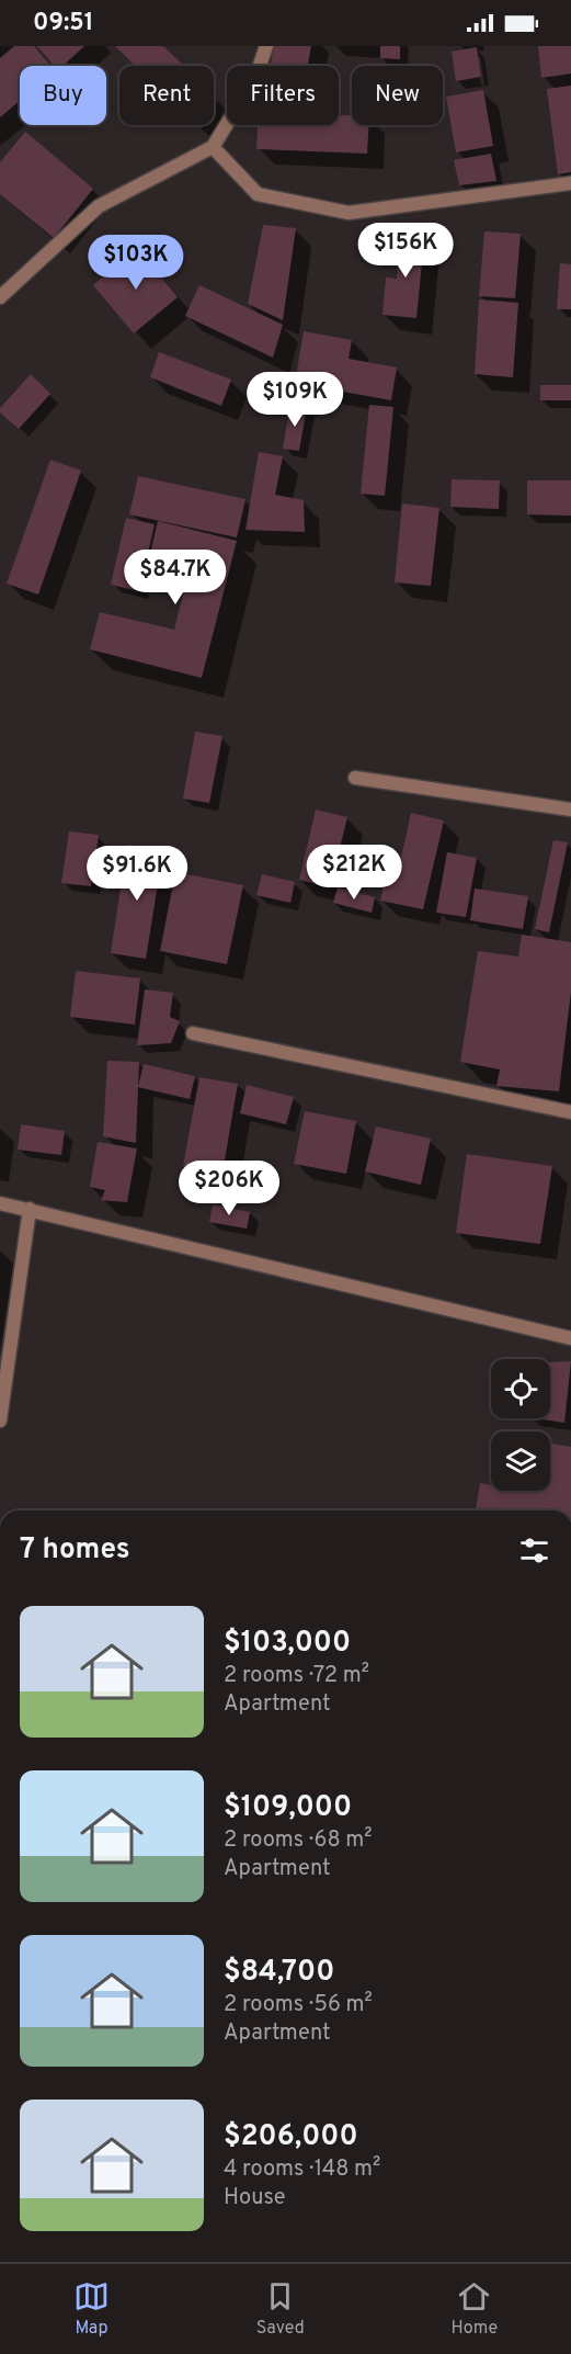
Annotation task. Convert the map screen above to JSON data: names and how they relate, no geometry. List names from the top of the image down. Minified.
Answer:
{"page":{"status":"09:51","chip":["Buy","Rent","Filters","New"],"price":["$156K","$103K","$109K","$84.7K","$212K","$91.6K","$206K"],"heading":"7 homes","list":[{"name":"$103,000","note":"2 rooms · 72 m² · Apartment"},{"name":"$109,000","note":"2 rooms · 68 m² · Apartment"},{"name":"$84,700","note":"2 rooms · 56 m² · Apartment"},{"name":"$206,000","note":"4 rooms · 148 m² · House"}],"tabs":["Map","Saved","Home"]}}
